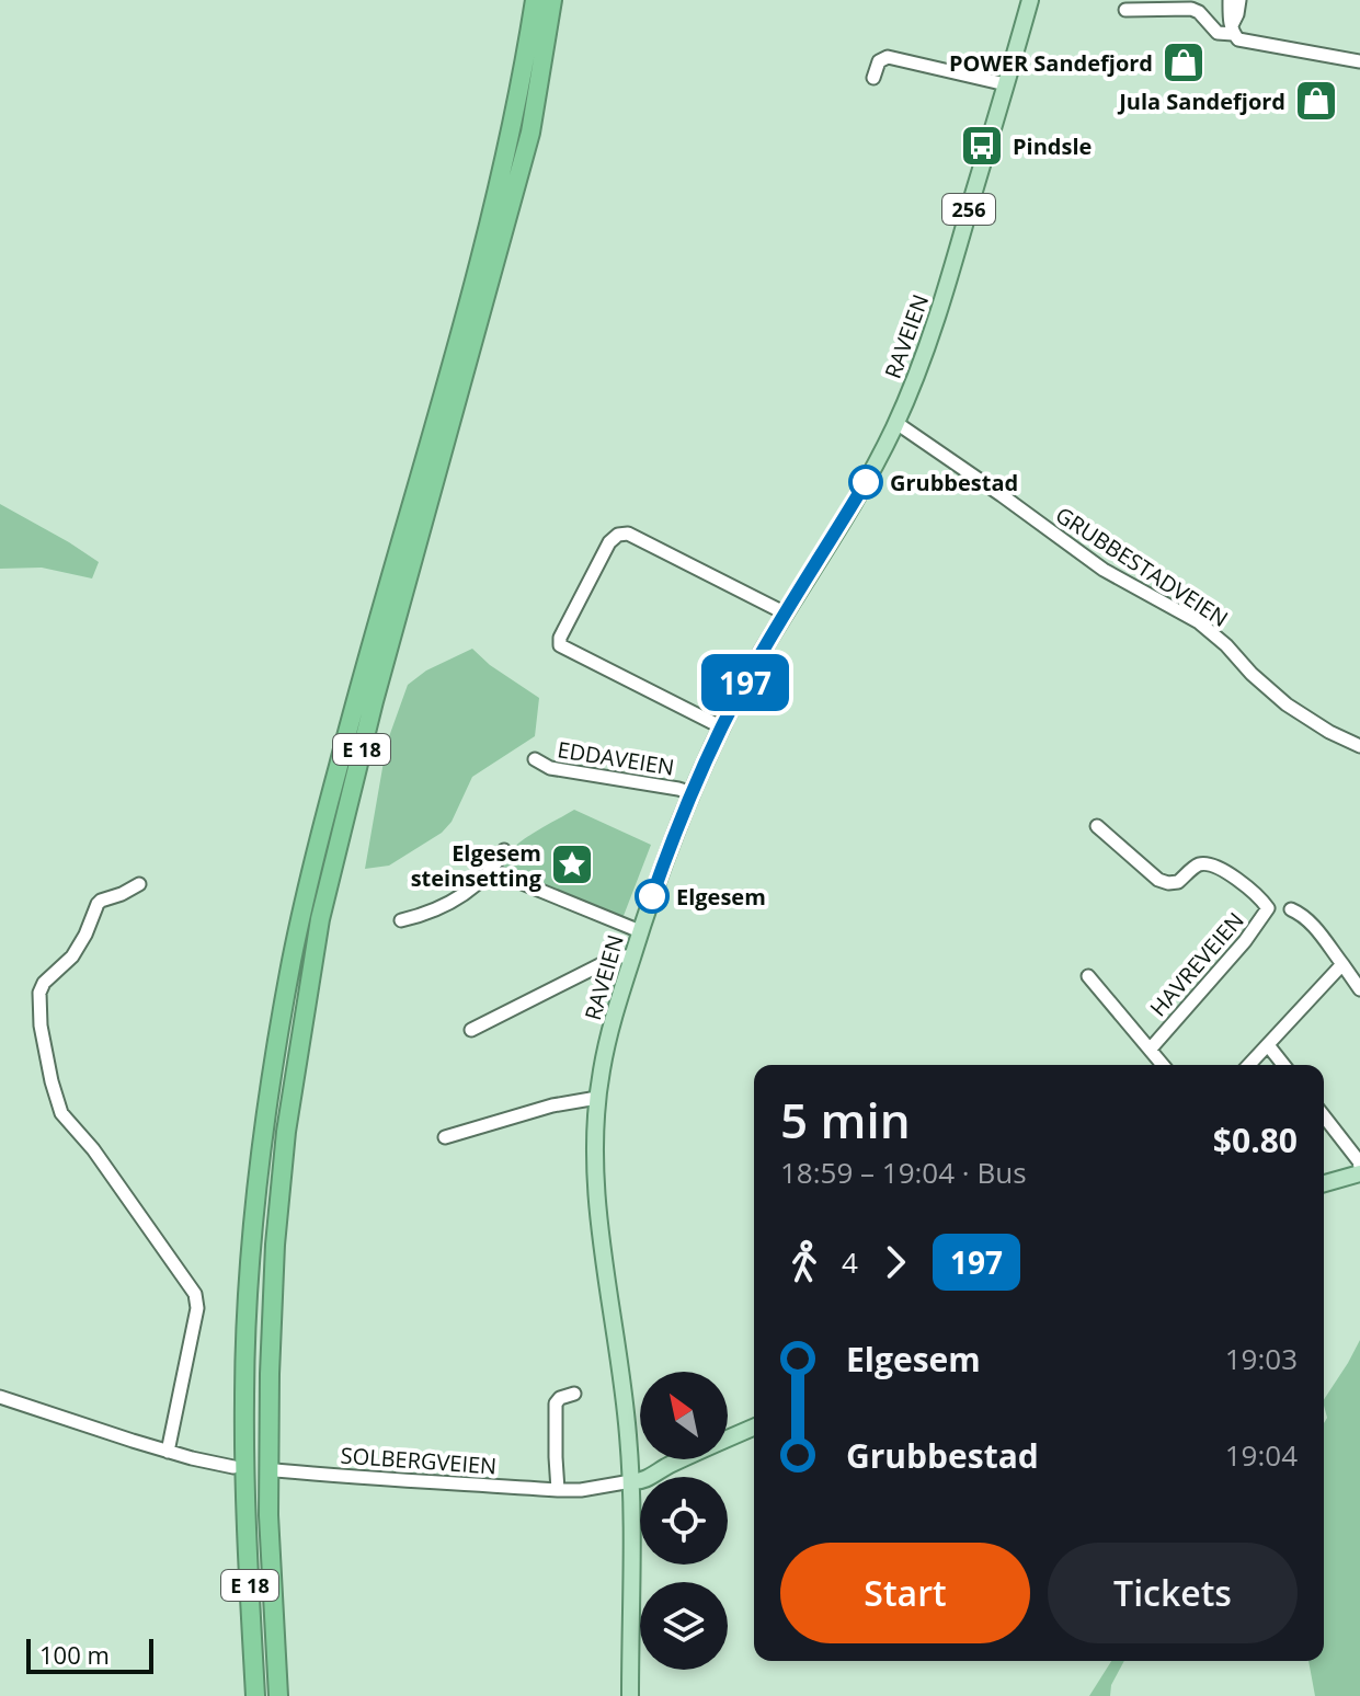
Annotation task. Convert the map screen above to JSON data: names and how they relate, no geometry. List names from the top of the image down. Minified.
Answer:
{"streets":{"highway":["E 18"],"main road":["256","RAVEIEN"],"street":["GRUBBESTADVEIEN","EDDAVEIEN","HAVREVEIEN","SOLBERGVEIEN"]},"crossings":[["RAVEIEN","GRUBBESTADVEIEN"],["RAVEIEN","EDDAVEIEN"],["RAVEIEN","SOLBERGVEIEN"]],"places":{"shop":["POWER Sandefjord","Jula Sandefjord"],"bus stop":["Pindsle"],"other":["Grubbestad","Elgesem"],"place":["Elgesem steinsetting"]},"lines":["bus line 197"],"scale_bar":"100 m","north":"top left","page":{"on_map":"197","heading":["5 min","18:59 – 19:04 · Bus","$0.80"],"legs":["4","197"],"list":[{"name":"Elgesem","value":"19:03"},{"name":"Grubbestad","value":"19:04"}],"buttons":["Start","Tickets"],"scale":"100 m"}}
